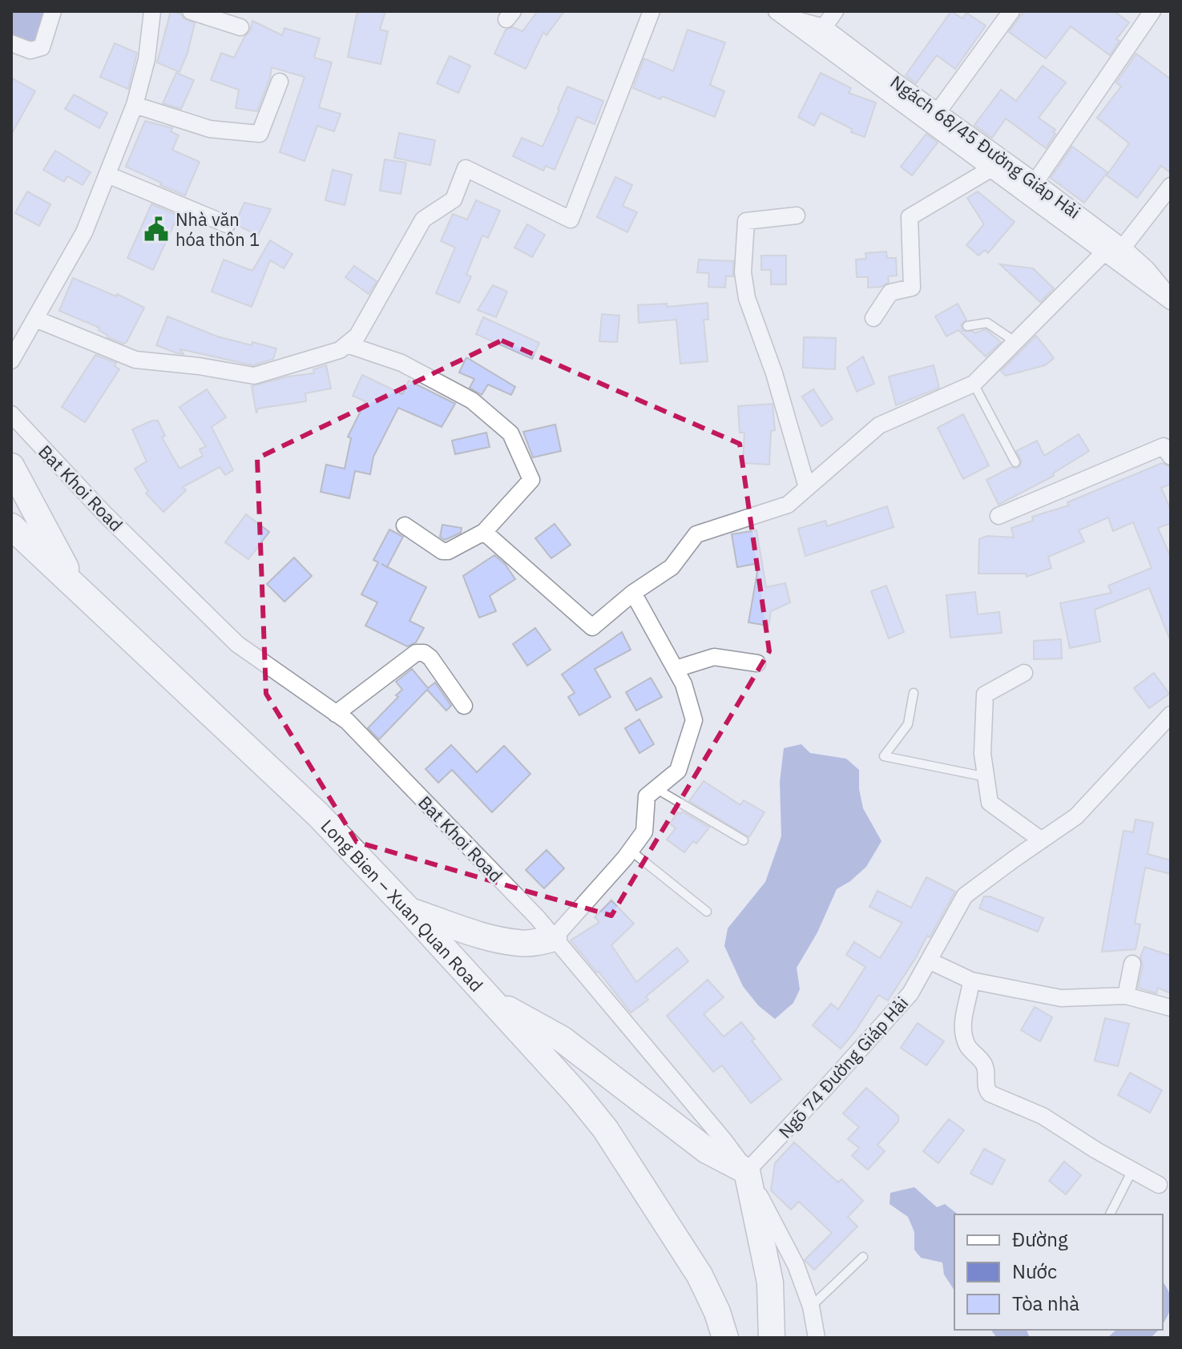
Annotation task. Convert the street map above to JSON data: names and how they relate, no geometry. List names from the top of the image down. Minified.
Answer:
{"streets":{"main road":["Long Bien – Xuan Quan Road"],"street":["Ngách 68/45 Đường Giáp Hải","Bat Khoi Road","Ngõ 74 Đường Giáp Hải"]},"crossings":[["Bat Khoi Road","Ngõ 74 Đường Giáp Hải"]],"places":{"public building":["Nhà văn hóa thôn 1"]},"legend":["Đường","Nước","Tòa nhà"]}
